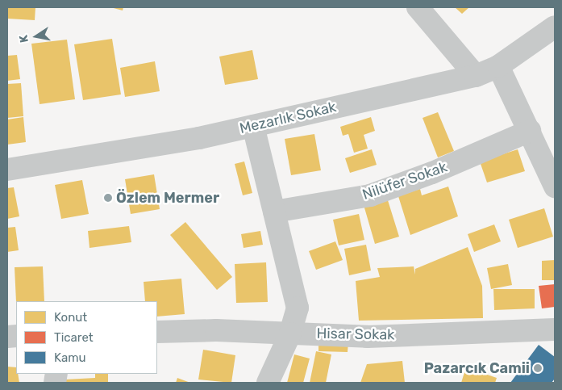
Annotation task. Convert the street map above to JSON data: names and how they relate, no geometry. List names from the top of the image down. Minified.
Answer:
{"streets":{"street":["Mezarlık Sokak","Nilüfer Sokak","Hisar Sokak"]},"places":["Özlem Mermer","Pazarcık Camii"],"legend":["Konut","Ticaret","Kamu"],"north":"left"}
